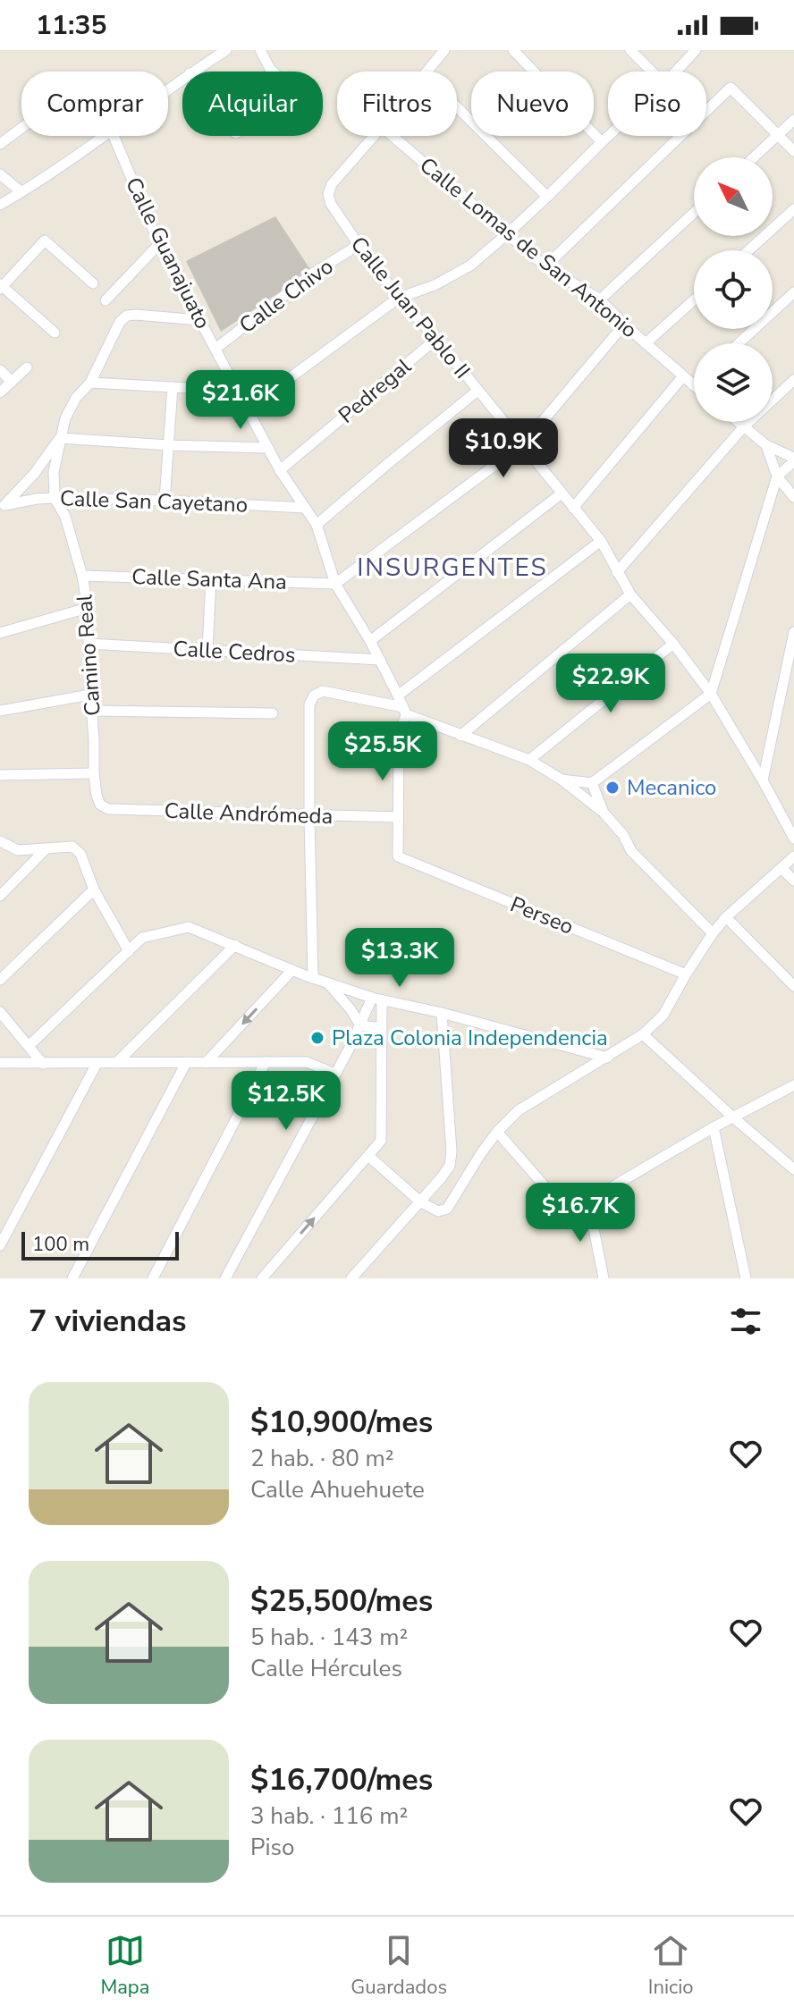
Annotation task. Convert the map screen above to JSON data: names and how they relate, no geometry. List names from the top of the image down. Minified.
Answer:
{"streets":{"street":["Calle Lomas de San Antonio","Calle Guanajuato","Calle Chivo","Calle Juan Pablo II","Pedregal","Calle San Cayetano","Calle Santa Ana","Calle Cedros","Camino Real","Calle Andrómeda","Perseo"]},"crossings":[["Calle Guanajuato","Calle Chivo"],["Calle Guanajuato","Pedregal"],["Calle Guanajuato","Calle San Cayetano"],["Calle Guanajuato","Calle Santa Ana"],["Calle Guanajuato","Calle Cedros"],["Calle Guanajuato","Camino Real"],["Calle Chivo","Calle Juan Pablo II"],["Calle Juan Pablo II","Pedregal"],["Calle San Cayetano","Camino Real"],["Calle Santa Ana","Camino Real"],["Calle Cedros","Camino Real"],["Camino Real","Calle Andrómeda"],["Calle Andrómeda","Perseo"]],"districts":["INSURGENTES"],"places":["Mecanico","Plaza Colonia Independencia"],"scale_bar":"100 m","north":"top left","page":{"status":"11:35","chip":["Comprar","Alquilar","Filtros","Nuevo","Piso"],"price":["$21.6K","$10.9K","$22.9K","$25.5K","$13.3K","$12.5K","$16.7K"],"scale":"100 m","heading":"7 viviendas","list":[{"name":"$10,900/mes","note":"2 hab. · 80 m² · Calle Ahuehuete"},{"name":"$25,500/mes","note":"5 hab. · 143 m² · Calle Hércules"},{"name":"$16,700/mes","note":"3 hab. · 116 m² · Piso"}],"tabs":["Mapa","Guardados","Inicio"]}}
